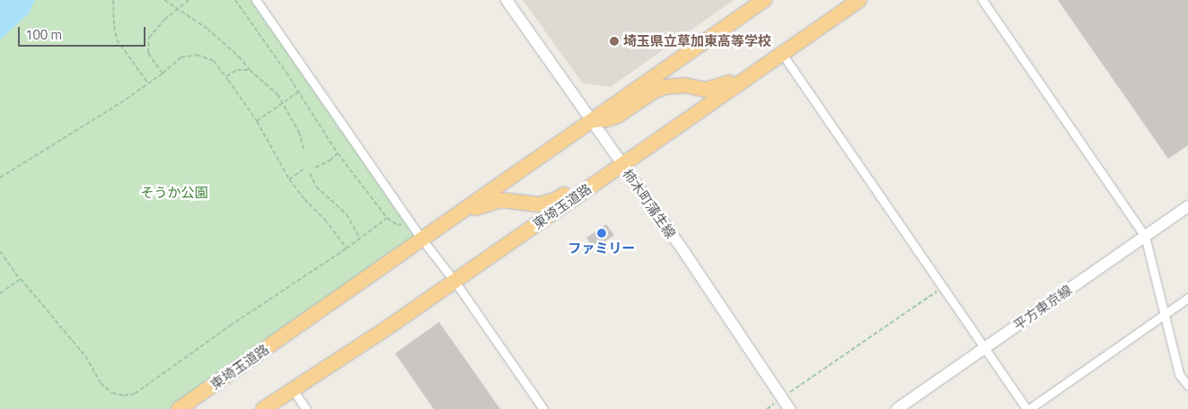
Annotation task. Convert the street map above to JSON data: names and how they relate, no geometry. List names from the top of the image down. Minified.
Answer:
{"streets":{"highway":["東埼玉道路"],"main road":["柿木町蒲生線","平方東京線"]},"crossings":[["柿木町蒲生線","東埼玉道路"]],"parks":["そうか公園"],"places":["埼玉県立草加東高等学校","ファミリー"],"scale_bar":"100 m"}
